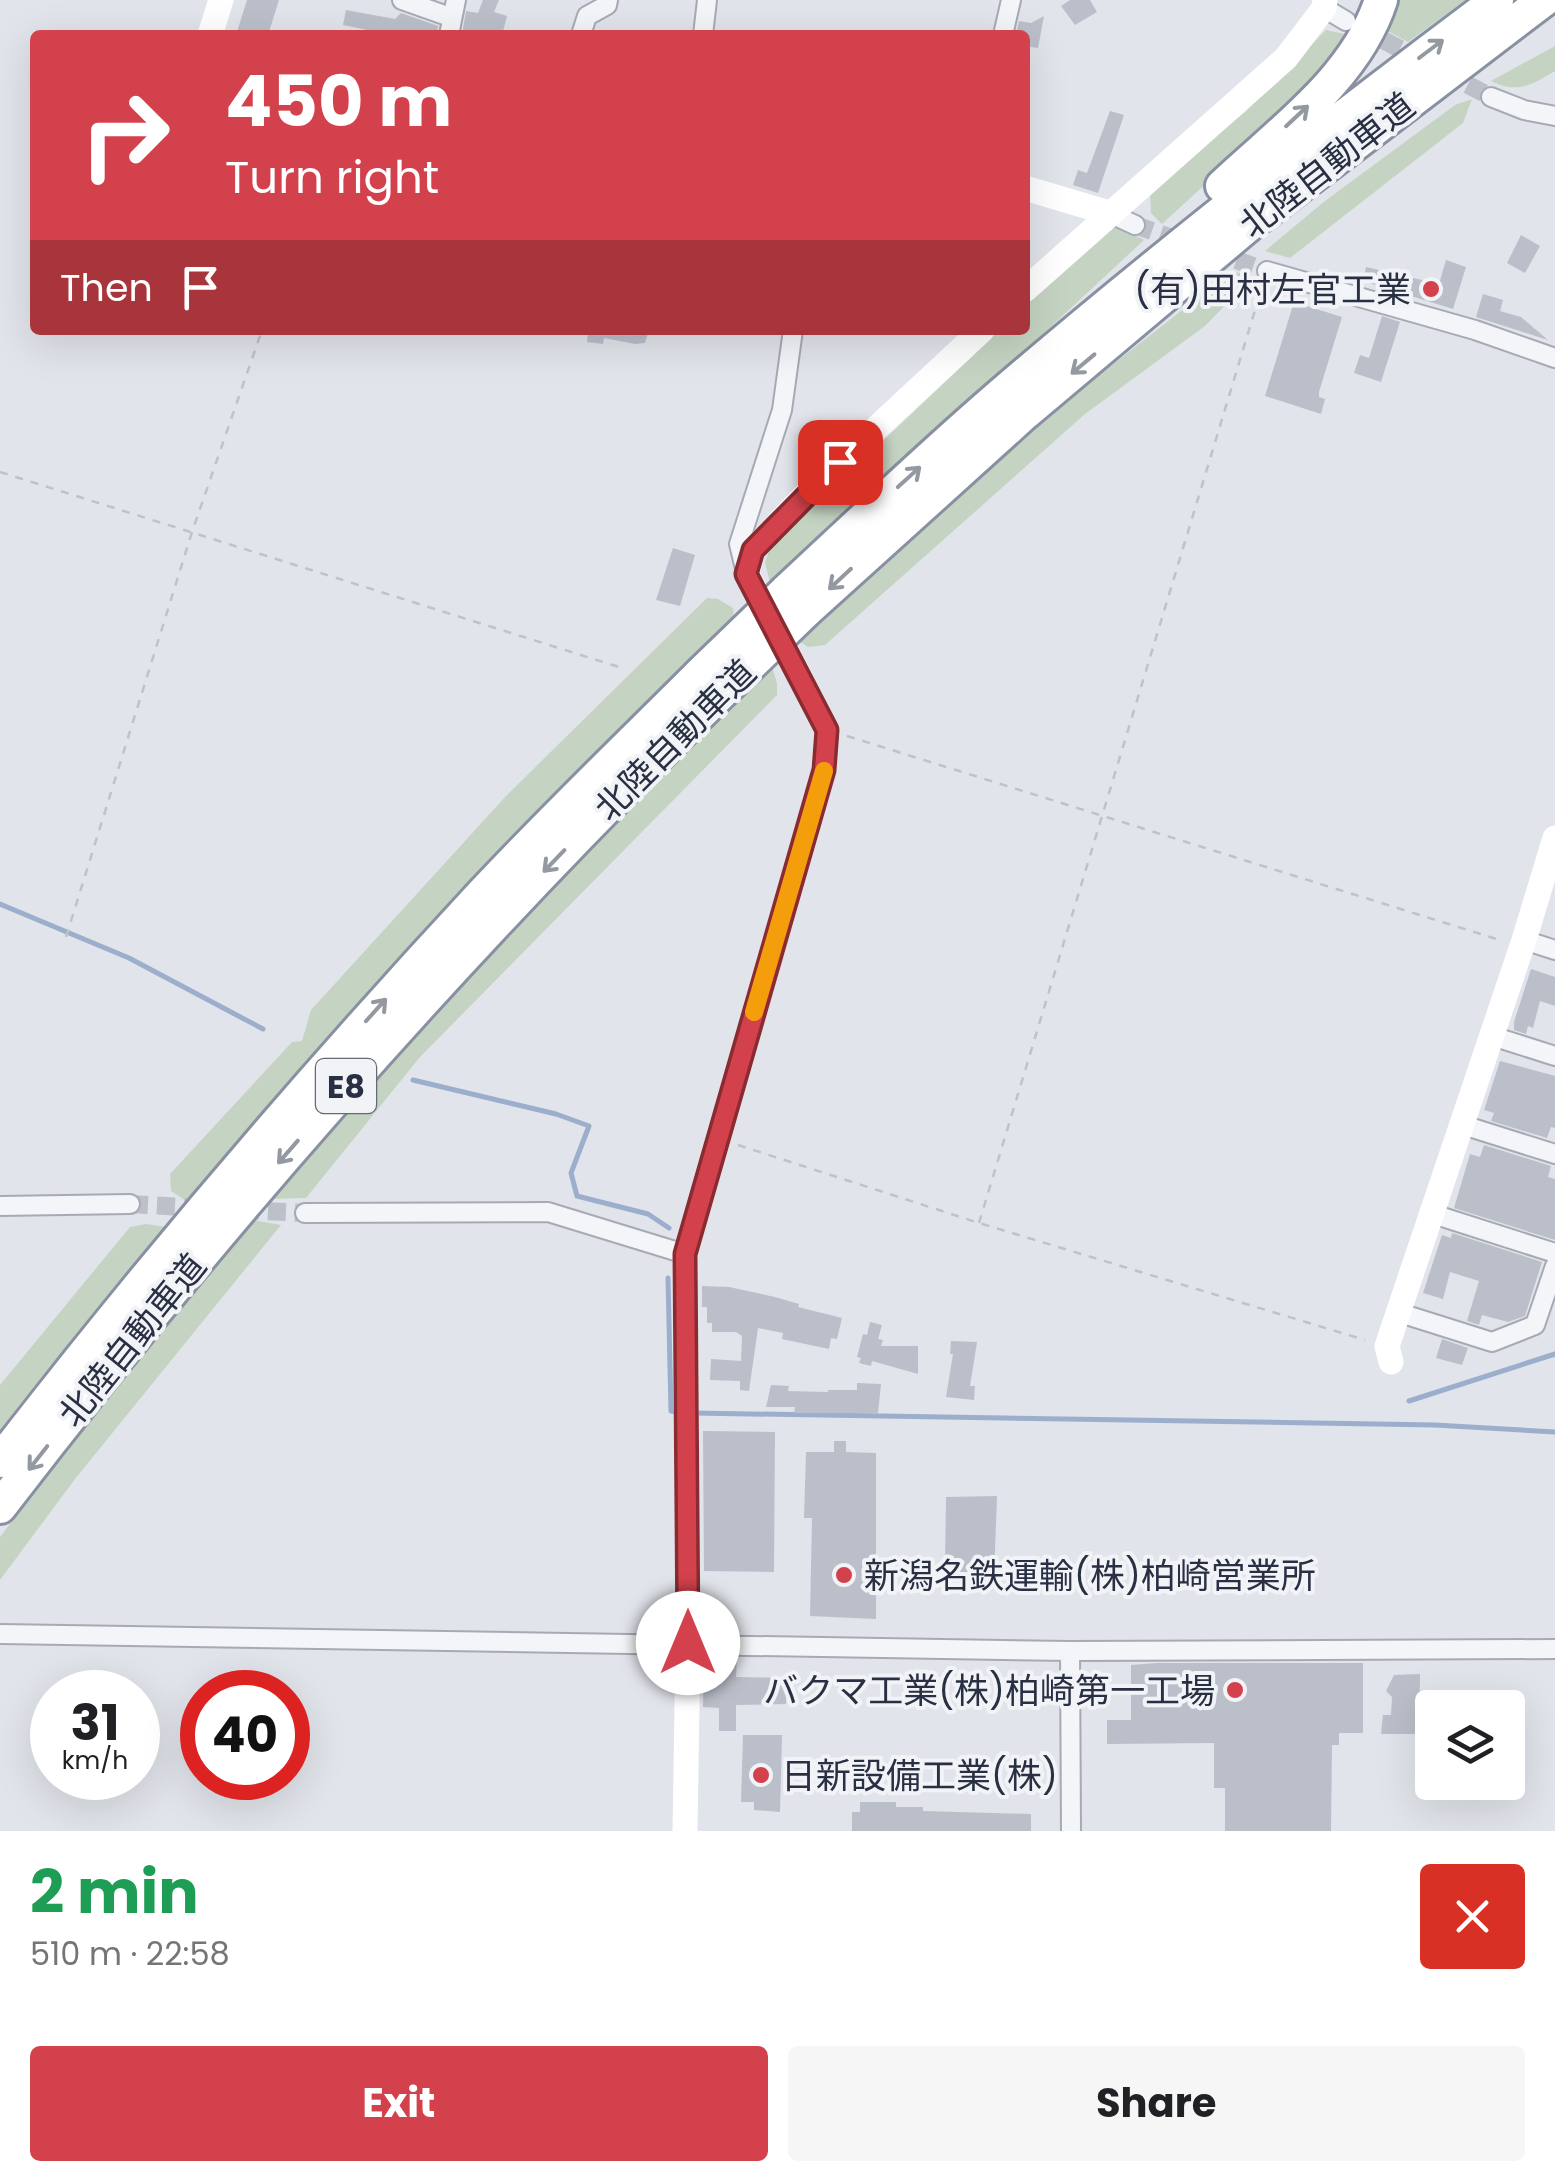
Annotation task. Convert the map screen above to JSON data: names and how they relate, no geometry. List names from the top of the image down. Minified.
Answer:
{"streets":{"highway":["北陸自動車道","E8"]},"places":["(有)田村左官工業","新潟名鉄運輸(株)柏崎営業所","バクマ工業(株)柏崎第一工場","日新設備工業(株)"],"page":{"turn":["450 m","Turn right"],"then":"Then","speed":"31 km/h","limit":"40","heading":["2 min","510 m · 22:58"],"buttons":["Exit","Share"]}}
